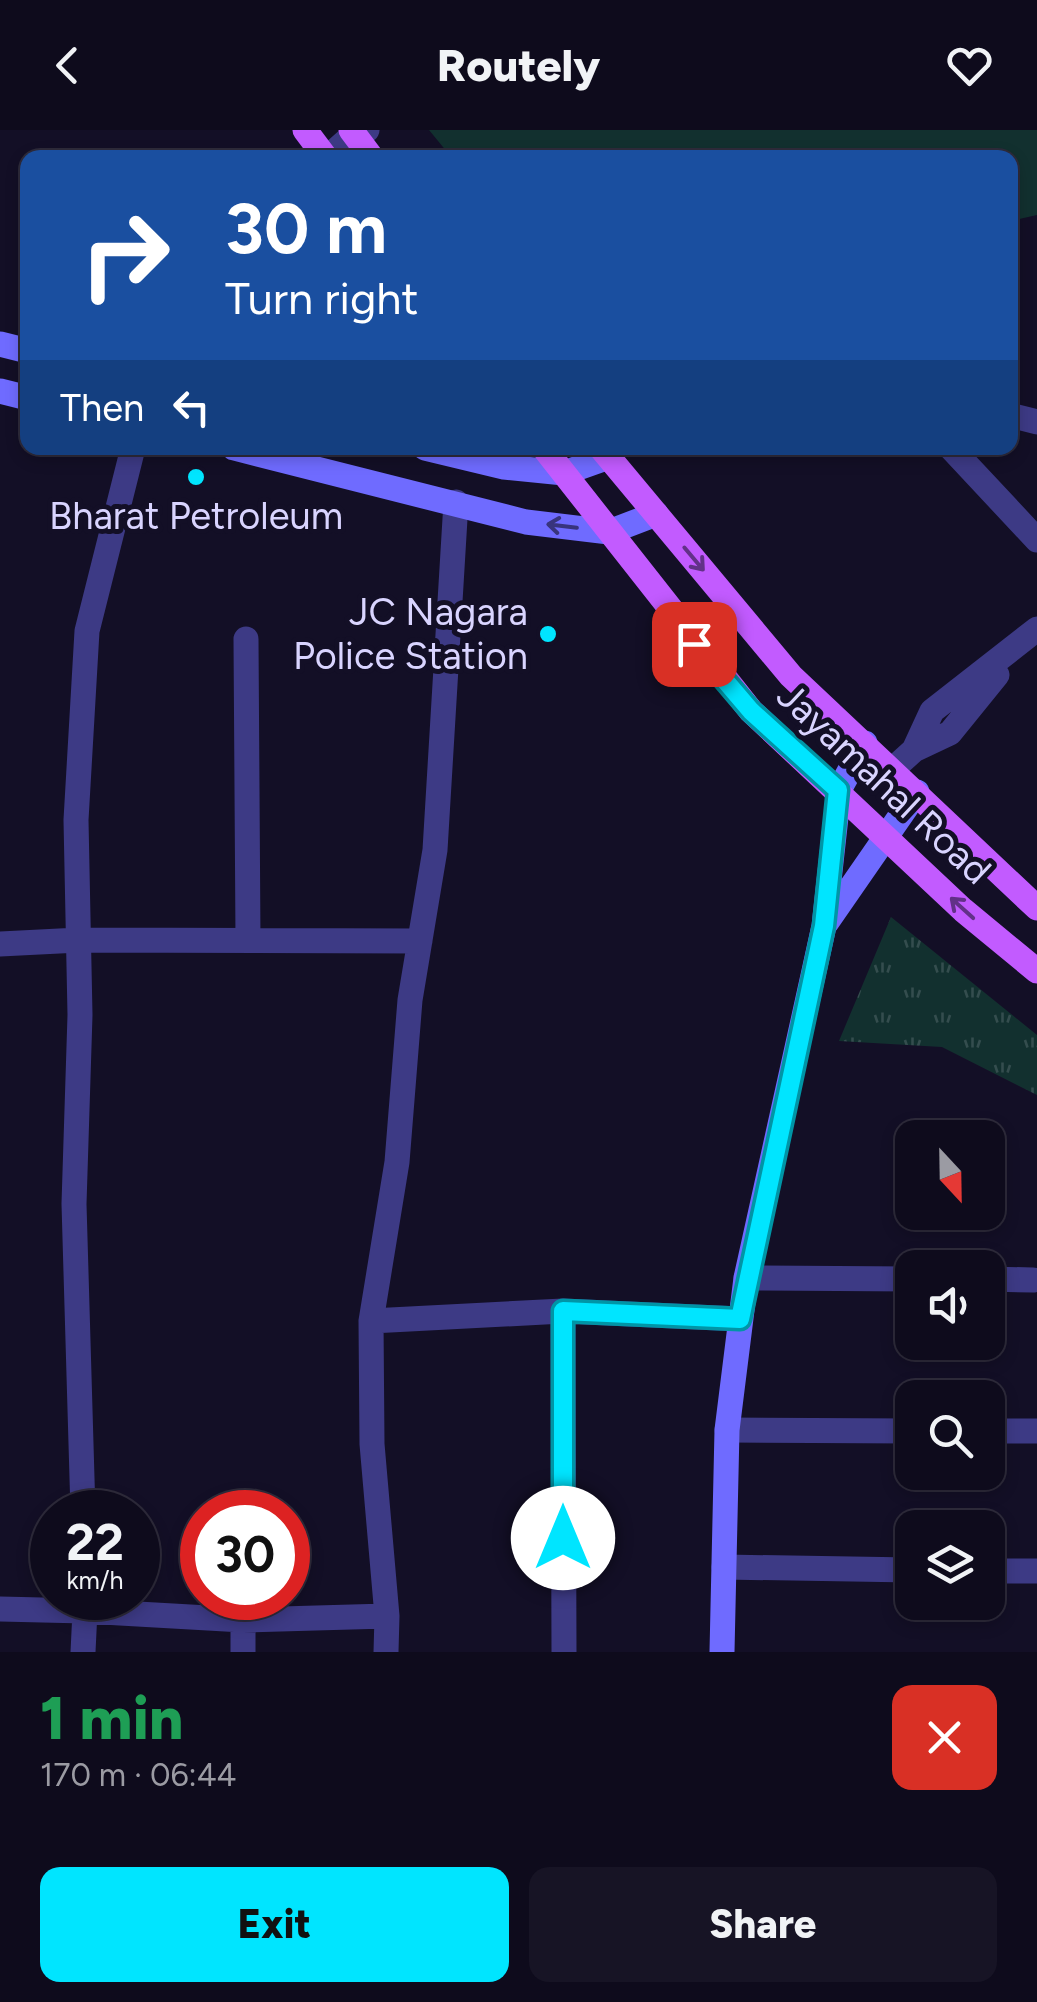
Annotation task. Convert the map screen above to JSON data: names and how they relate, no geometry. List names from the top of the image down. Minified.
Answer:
{"streets":{"main road":["Jayamahal Road"]},"places":["Bharat Petroleum","JC Nagara Police Station"],"north":"bottom","page":{"header":"Routely","turn":["30 m","Turn right"],"then":"Then","speed":"22 km/h","limit":"30","heading":["1 min","170 m · 06:44"],"buttons":["Exit","Share"]}}
